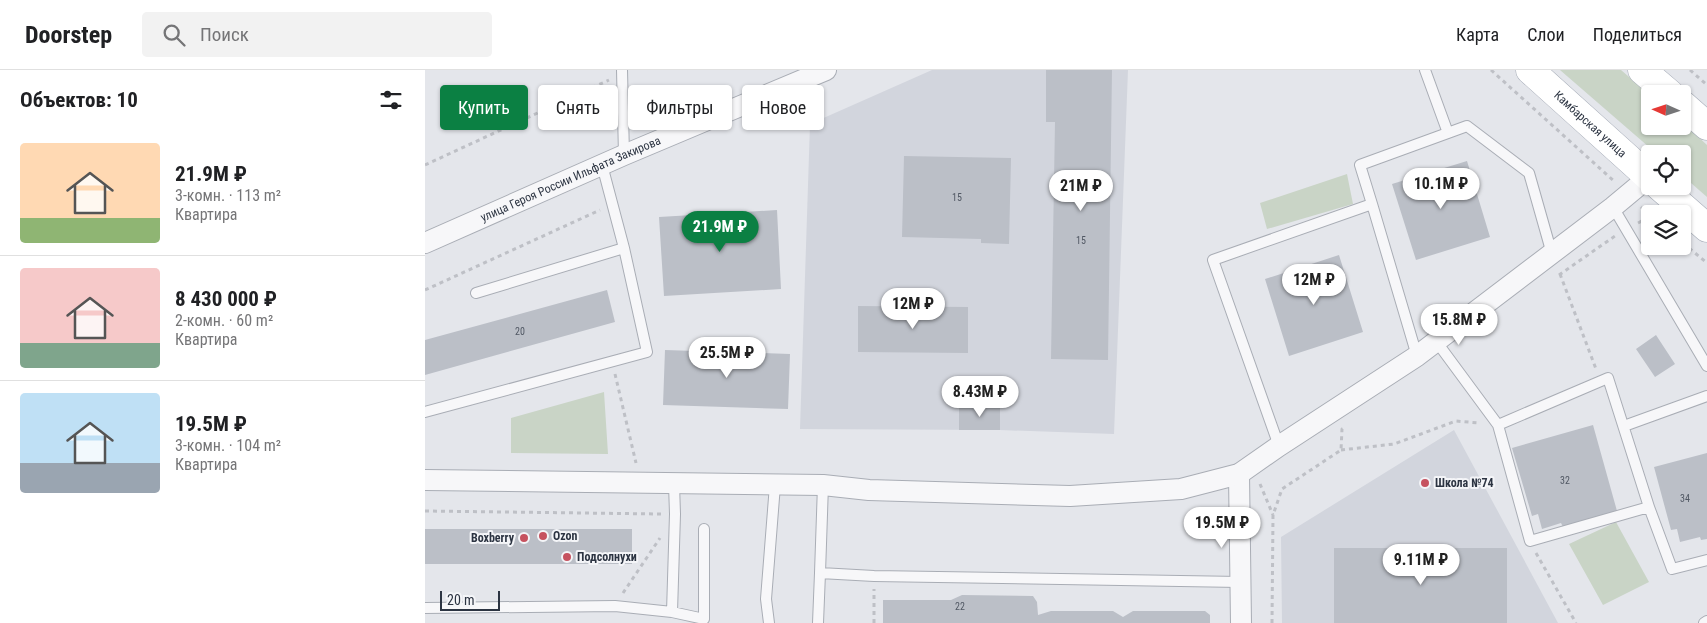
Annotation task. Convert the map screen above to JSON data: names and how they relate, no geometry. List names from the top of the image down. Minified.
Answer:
{"streets":{"main road":["Камбарская улица"],"street":["улица Героя России Ильфата Закирова"]},"places":["Школа №74","Ozon","Boxberry","Подсолнухи"],"house_numbers":["15","15","20","32","34","22"],"scale_bar":"20 m","north":"left","page":{"header":"Doorstep","search":"Поиск","nav":["Карта","Слои","Поделиться"],"heading":"Объектов: 10","chip":["Купить","Снять","Фильтры","Новое"],"list":[{"name":"21.9M ₽","note":"3-комн. · 113 m² · Квартира"},{"name":"8 430 000 ₽","note":"2-комн. · 60 m² · Квартира"},{"name":"19.5M ₽","note":"3-комн. · 104 m² · Квартира"}],"price":["10.1M ₽","21M ₽","21.9M ₽","12M ₽","12M ₽","15.8M ₽","25.5M ₽","8.43M ₽","19.5M ₽","9.11M ₽"],"scale":"20 m"}}
